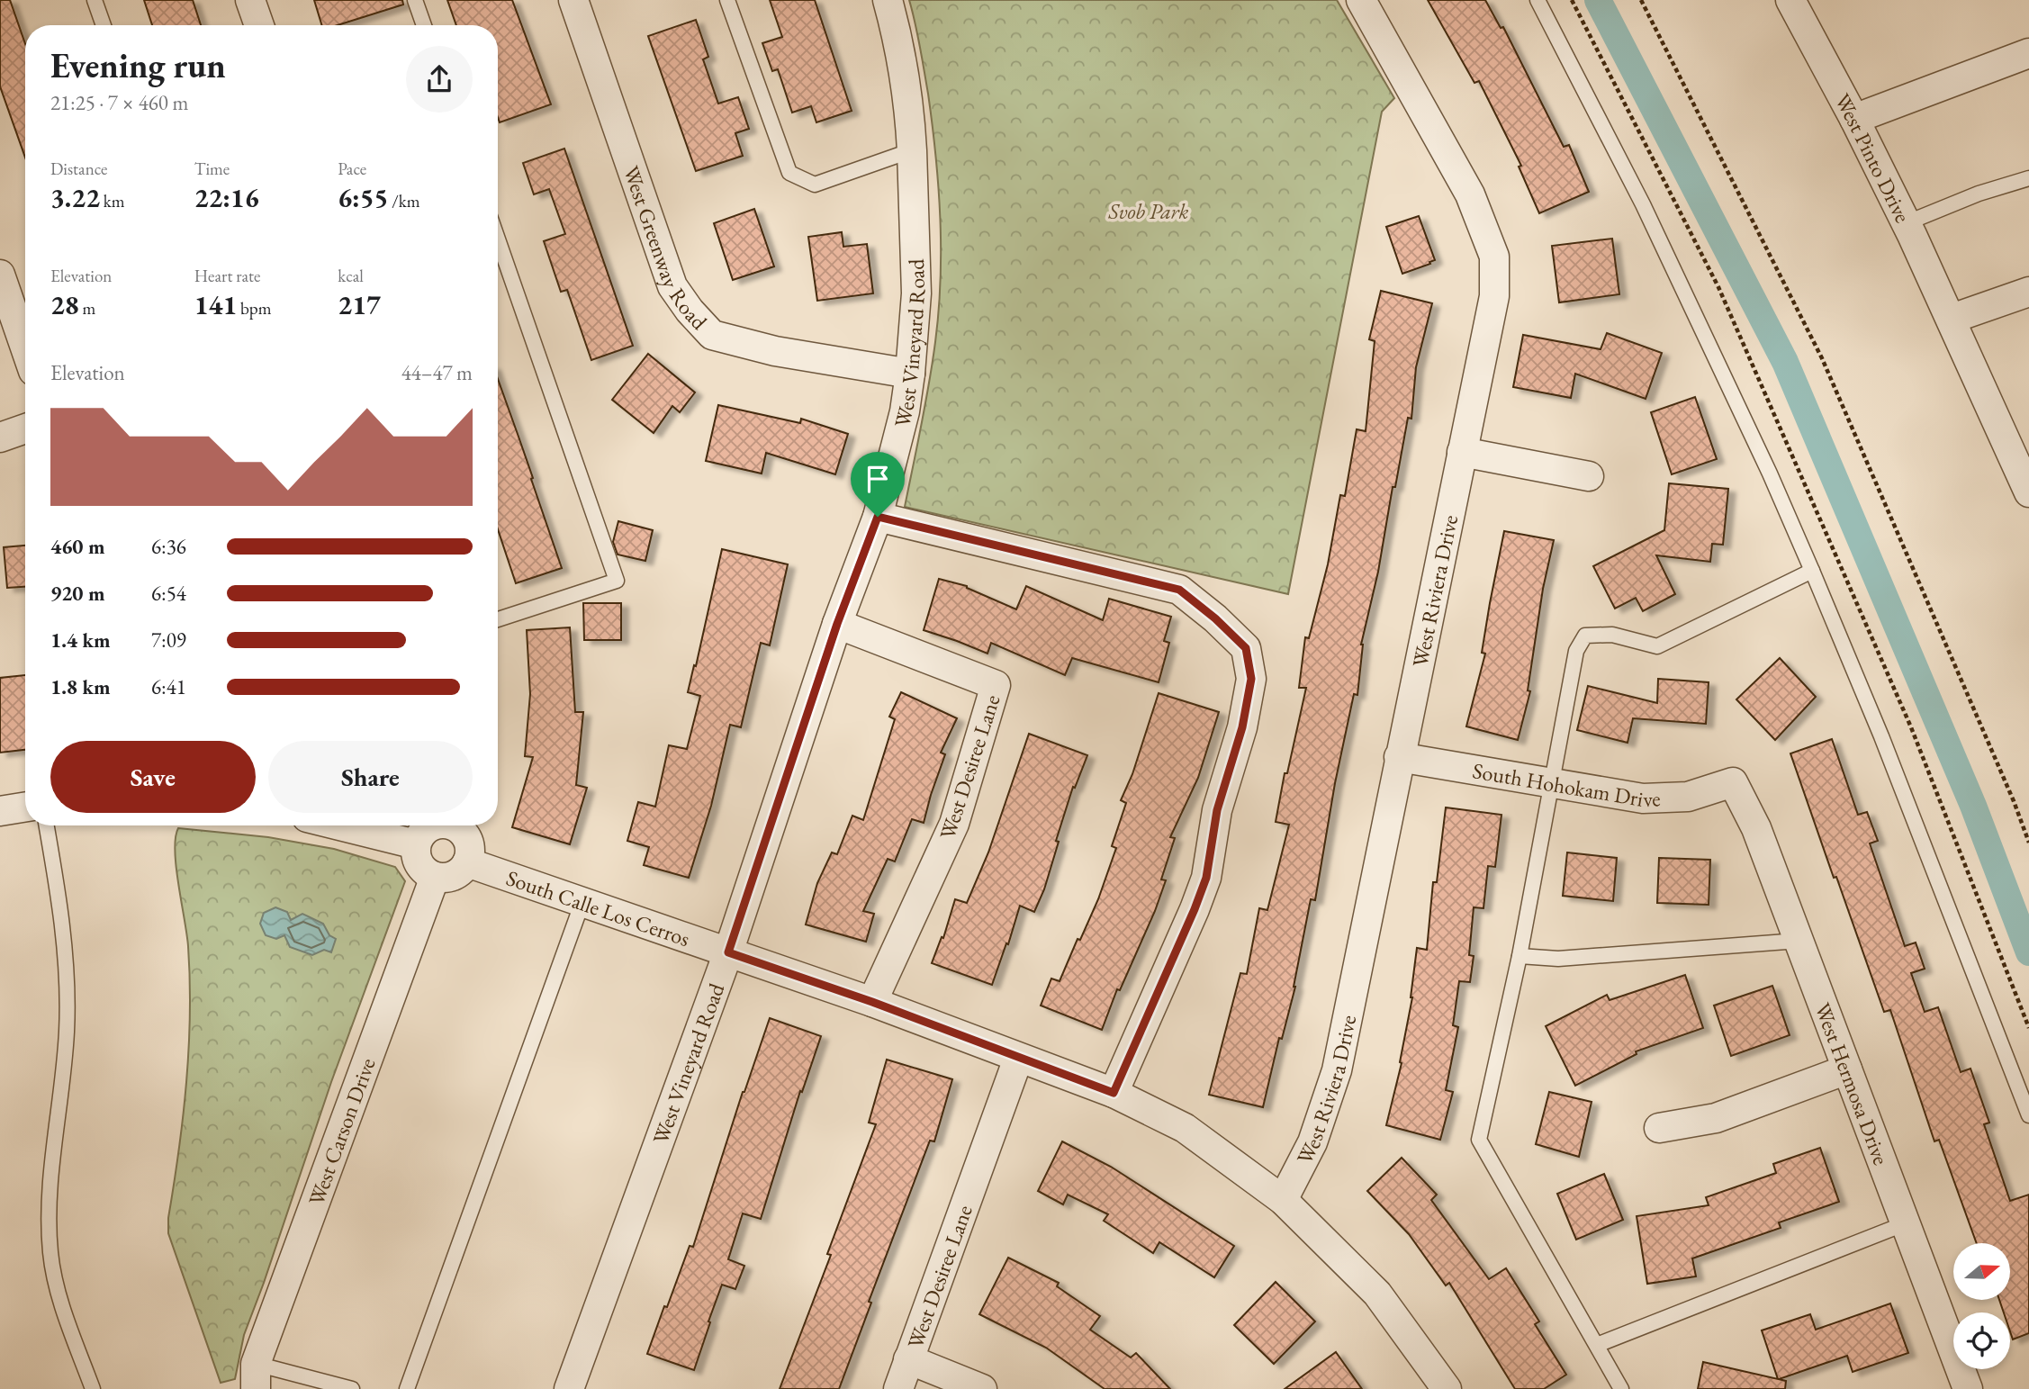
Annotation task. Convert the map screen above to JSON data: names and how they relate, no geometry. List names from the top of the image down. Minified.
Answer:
{"streets":{"street":["West Pinto Drive","West Greenway Road","West Vineyard Road","West Riviera Drive","West Desiree Lane","South Hohokam Drive","South Calle Los Cerros","West Hermosa Drive","West Carson Drive"]},"crossings":[["West Greenway Road","West Vineyard Road"],["West Vineyard Road","West Desiree Lane"],["West Vineyard Road","South Calle Los Cerros"],["West Riviera Drive","South Hohokam Drive"],["South Hohokam Drive","West Hermosa Drive"]],"parks":["Svob Park"],"north":"right","page":{"heading":["Evening run","21:25 · 7 × 460 m"],"stats":[["Distance","3.22 km"],["Time","22:16"],["Pace","6:55 /km"],["Elevation","28 m"],["Heart rate","141 bpm"],["kcal","217"]],"chart":["Elevation","44–47 m"],"list":[{"name":"460 m","note":"6:36"},{"name":"920 m","note":"6:54"},{"name":"1.4 km","note":"7:09"},{"name":"1.8 km","note":"6:41"}],"buttons":["Save","Share"]}}
